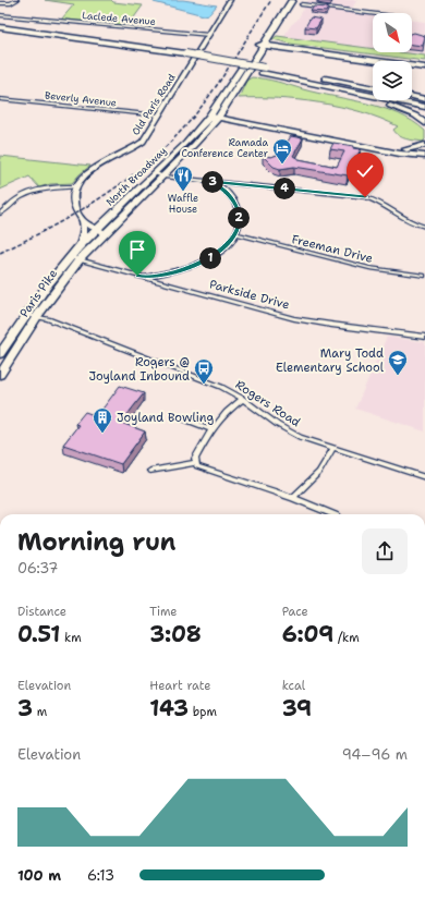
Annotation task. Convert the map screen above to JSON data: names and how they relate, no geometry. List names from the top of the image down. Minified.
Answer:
{"streets":{"highway":["North Broadway","Paris Pike"],"street":["Laclede Avenue","Beverly Avenue","Old Paris Road","Freeman Drive","Parkside Drive","Rogers Road"]},"crossings":[["Laclede Avenue","Old Paris Road"],["Beverly Avenue","Old Paris Road"],["North Broadway","Paris Pike"],["North Broadway","Parkside Drive"],["Paris Pike","Parkside Drive"],["Paris Pike","Rogers Road"]],"places":{"hotel":["Ramada Conference Center"],"restaurant":["Waffle House"],"school or university":["Mary Todd Elementary School"],"bus stop":["Rogers @ Joyland Inbound"],"building":["Joyland Bowling"]},"north":"bottom right","page":{"pins":["3","4","2","1"],"heading":["Morning run","06:37"],"stats":[["Distance","0.51 km"],["Time","3:08"],["Pace","6:09 /km"],["Elevation","3 m"],["Heart rate","143 bpm"],["kcal","39"]],"chart":["Elevation","94–96 m"],"list":[{"name":"100 m","note":"6:13"}]}}
